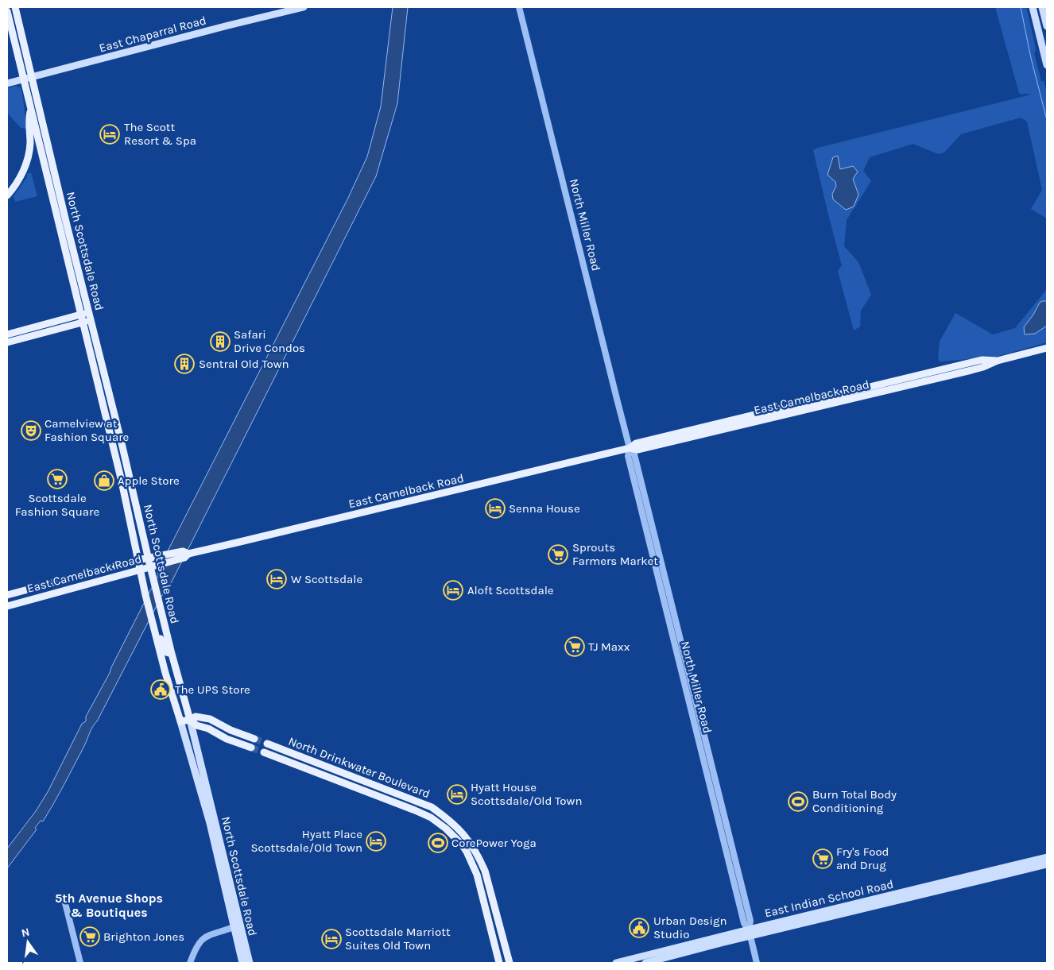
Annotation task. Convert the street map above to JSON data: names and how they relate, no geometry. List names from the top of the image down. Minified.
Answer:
{"streets":{"main road":["East Chaparral Road","North Scottsdale Road","East Camelback Road","North Drinkwater Boulevard","East Indian School Road"],"street":["North Miller Road"]},"crossings":[["East Chaparral Road","North Scottsdale Road"],["North Miller Road","East Camelback Road"],["North Miller Road","East Indian School Road"],["North Scottsdale Road","East Camelback Road"]],"districts":["5th Avenue Shops & Boutiques"],"places":{"hotel":["The Scott Resort & Spa","Senna House","W Scottsdale","Aloft Scottsdale","Hyatt House Scottsdale/Old Town","Hyatt Place Scottsdale/Old Town","Scottsdale Marriott Suites Old Town"],"building":["Safari Drive Condos","Sentral Old Town"],"theatre":["Camelview at Fashion Square"],"supermarket":["Scottsdale Fashion Square","Sprouts Farmers Market","TJ Maxx","Fry's Food and Drug","Brighton Jones"],"shop":["Apple Store"],"public building":["The UPS Store","Urban Design Studio"],"sports":["Burn Total Body Conditioning","CorePower Yoga"]},"north":"top"}
